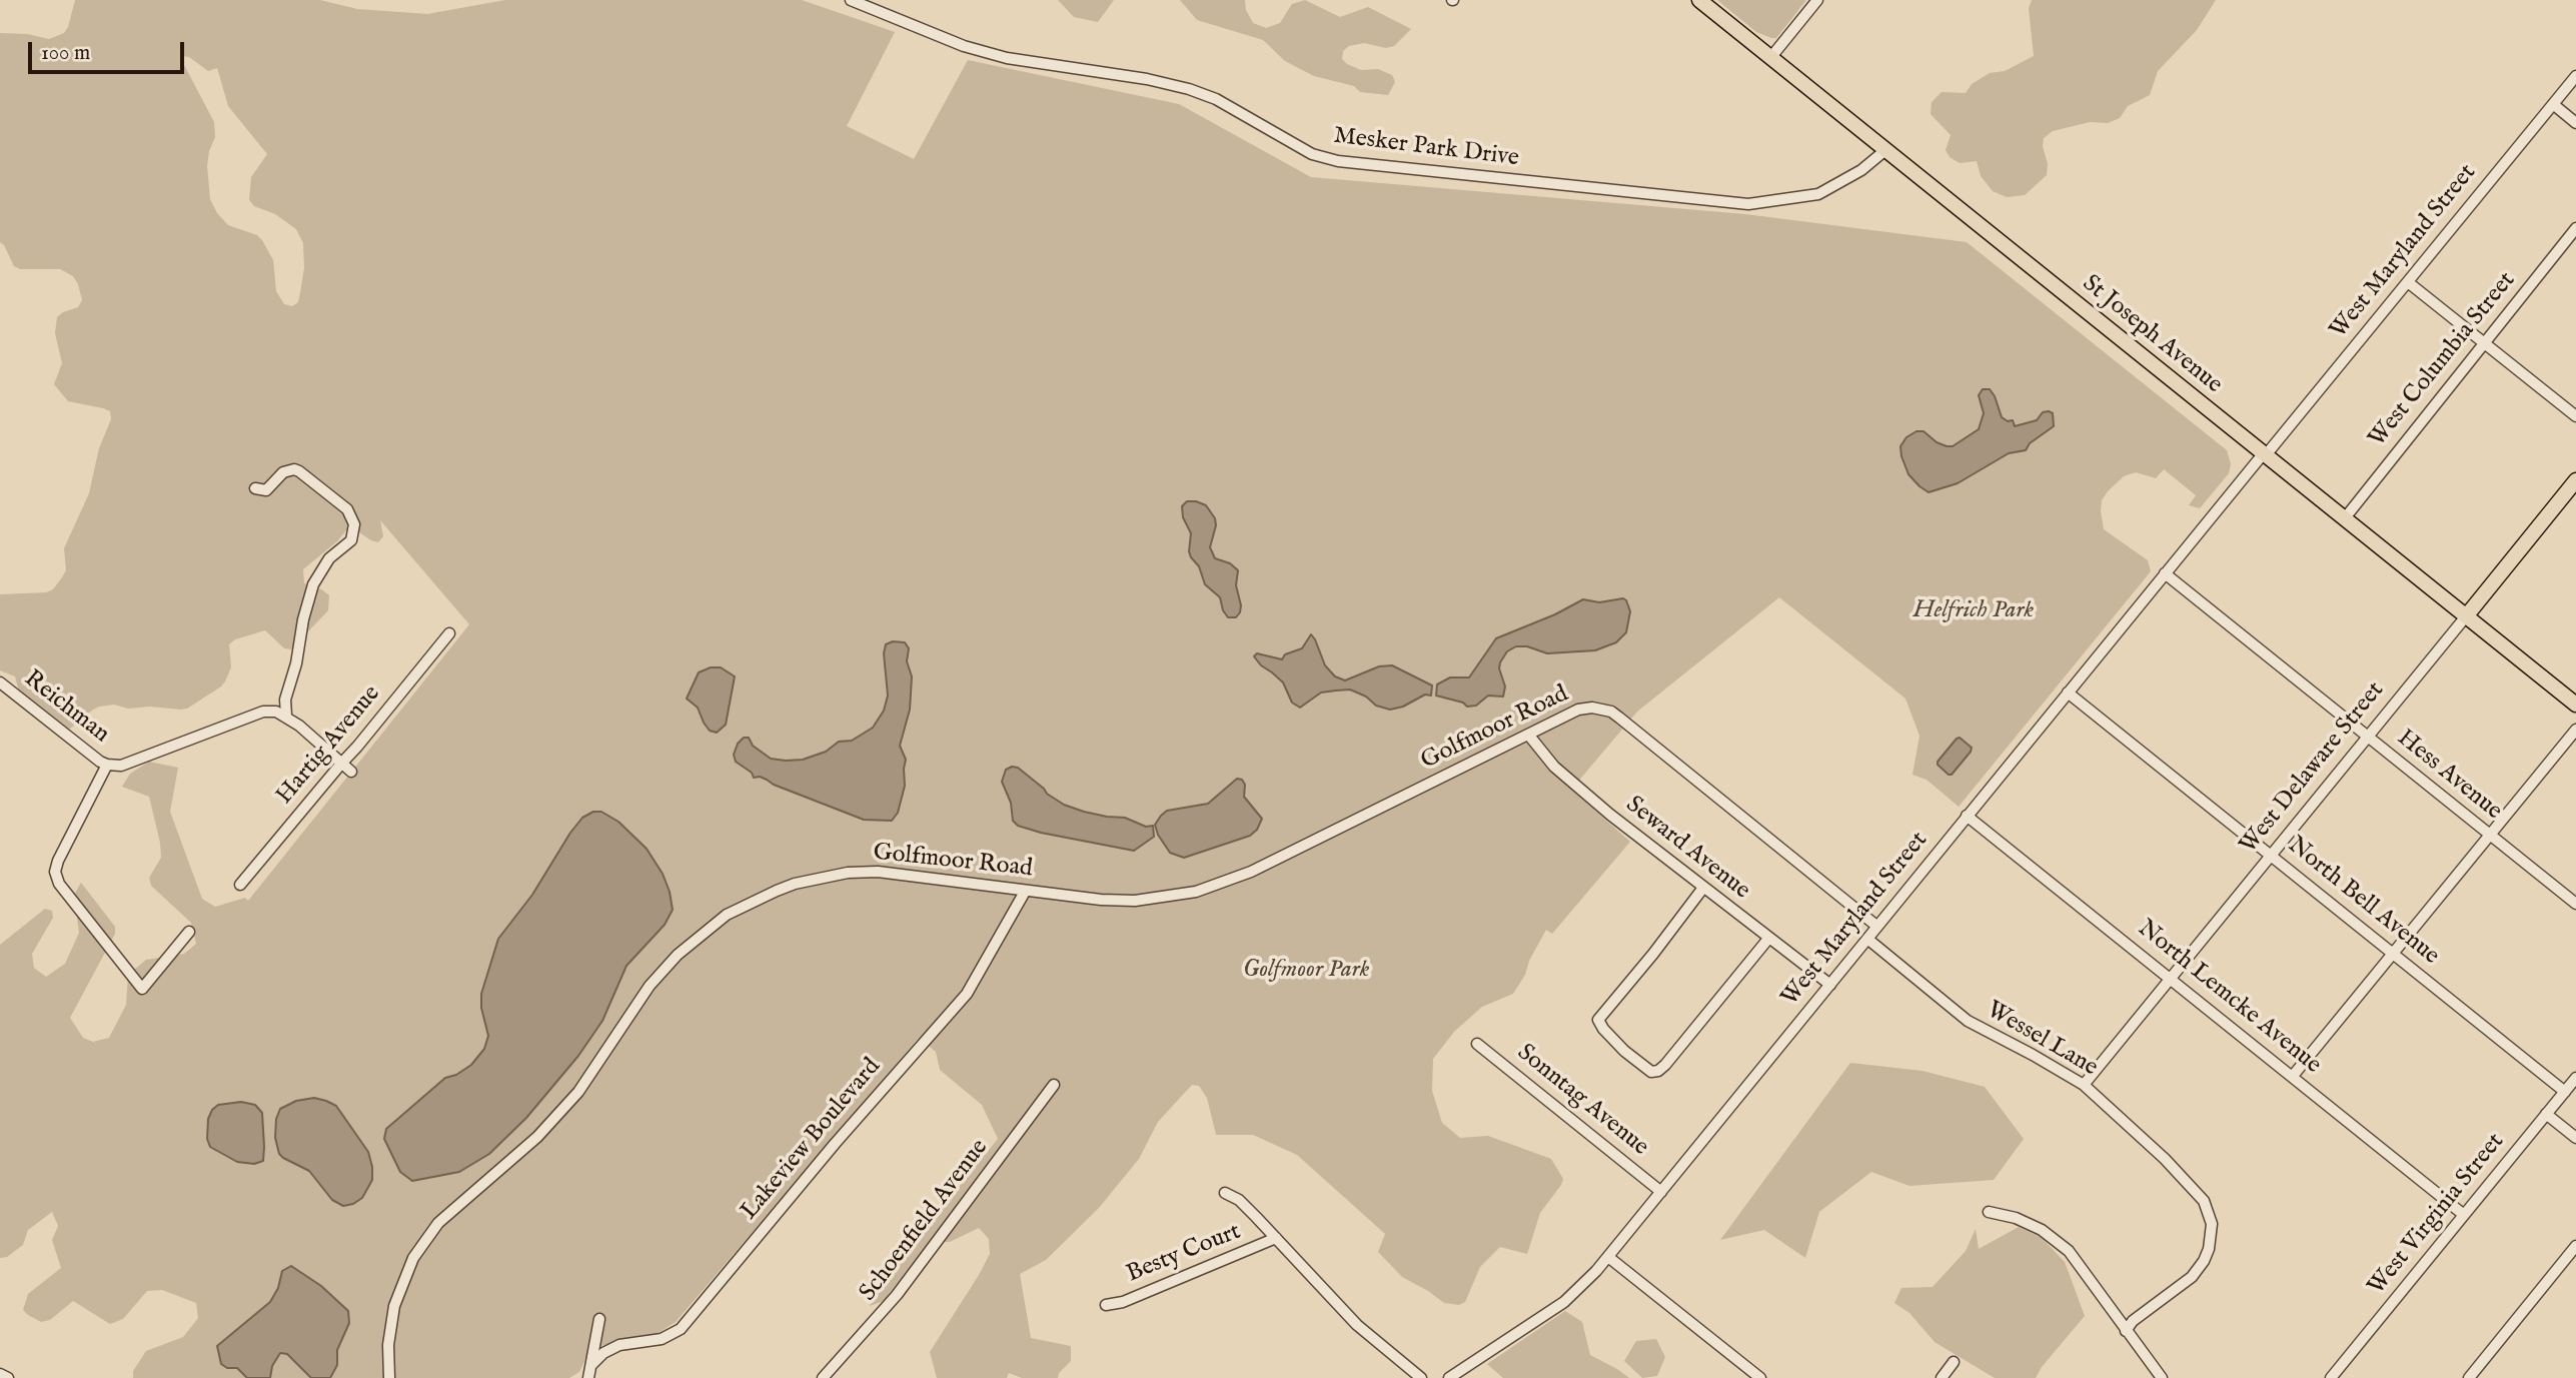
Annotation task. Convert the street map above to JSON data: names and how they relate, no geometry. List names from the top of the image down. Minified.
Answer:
{"streets":{"main road":["St Joseph Avenue","West Delaware Street"],"street":["Mesker Park Drive","West Maryland Street","West Columbia Street","Reichman","Golfmoor Road","Hartig Avenue","Hess Avenue","Seward Avenue","North Bell Avenue","North Lemcke Avenue","Wessel Lane","Sonntag Avenue","Lakeview Boulevard","West Virginia Street","Schoenfield Avenue","Besty Court"]},"crossings":[["Mesker Park Drive","St Joseph Avenue"],["West Maryland Street","St Joseph Avenue"],["West Maryland Street","Golfmoor Road"],["West Maryland Street","Hess Avenue"],["West Maryland Street","Seward Avenue"],["West Maryland Street","North Bell Avenue"],["West Maryland Street","North Lemcke Avenue"],["West Maryland Street","Wessel Lane"],["West Maryland Street","Sonntag Avenue"],["St Joseph Avenue","West Columbia Street"],["St Joseph Avenue","West Delaware Street"],["Golfmoor Road","Seward Avenue"],["Golfmoor Road","Lakeview Boulevard"],["West Delaware Street","Hess Avenue"],["West Delaware Street","North Bell Avenue"],["West Delaware Street","North Lemcke Avenue"],["West Delaware Street","Wessel Lane"],["North Bell Avenue","West Virginia Street"],["North Lemcke Avenue","West Virginia Street"]],"parks":["Helfrich Park","Golfmoor Park"],"scale_bar":"100 m"}
